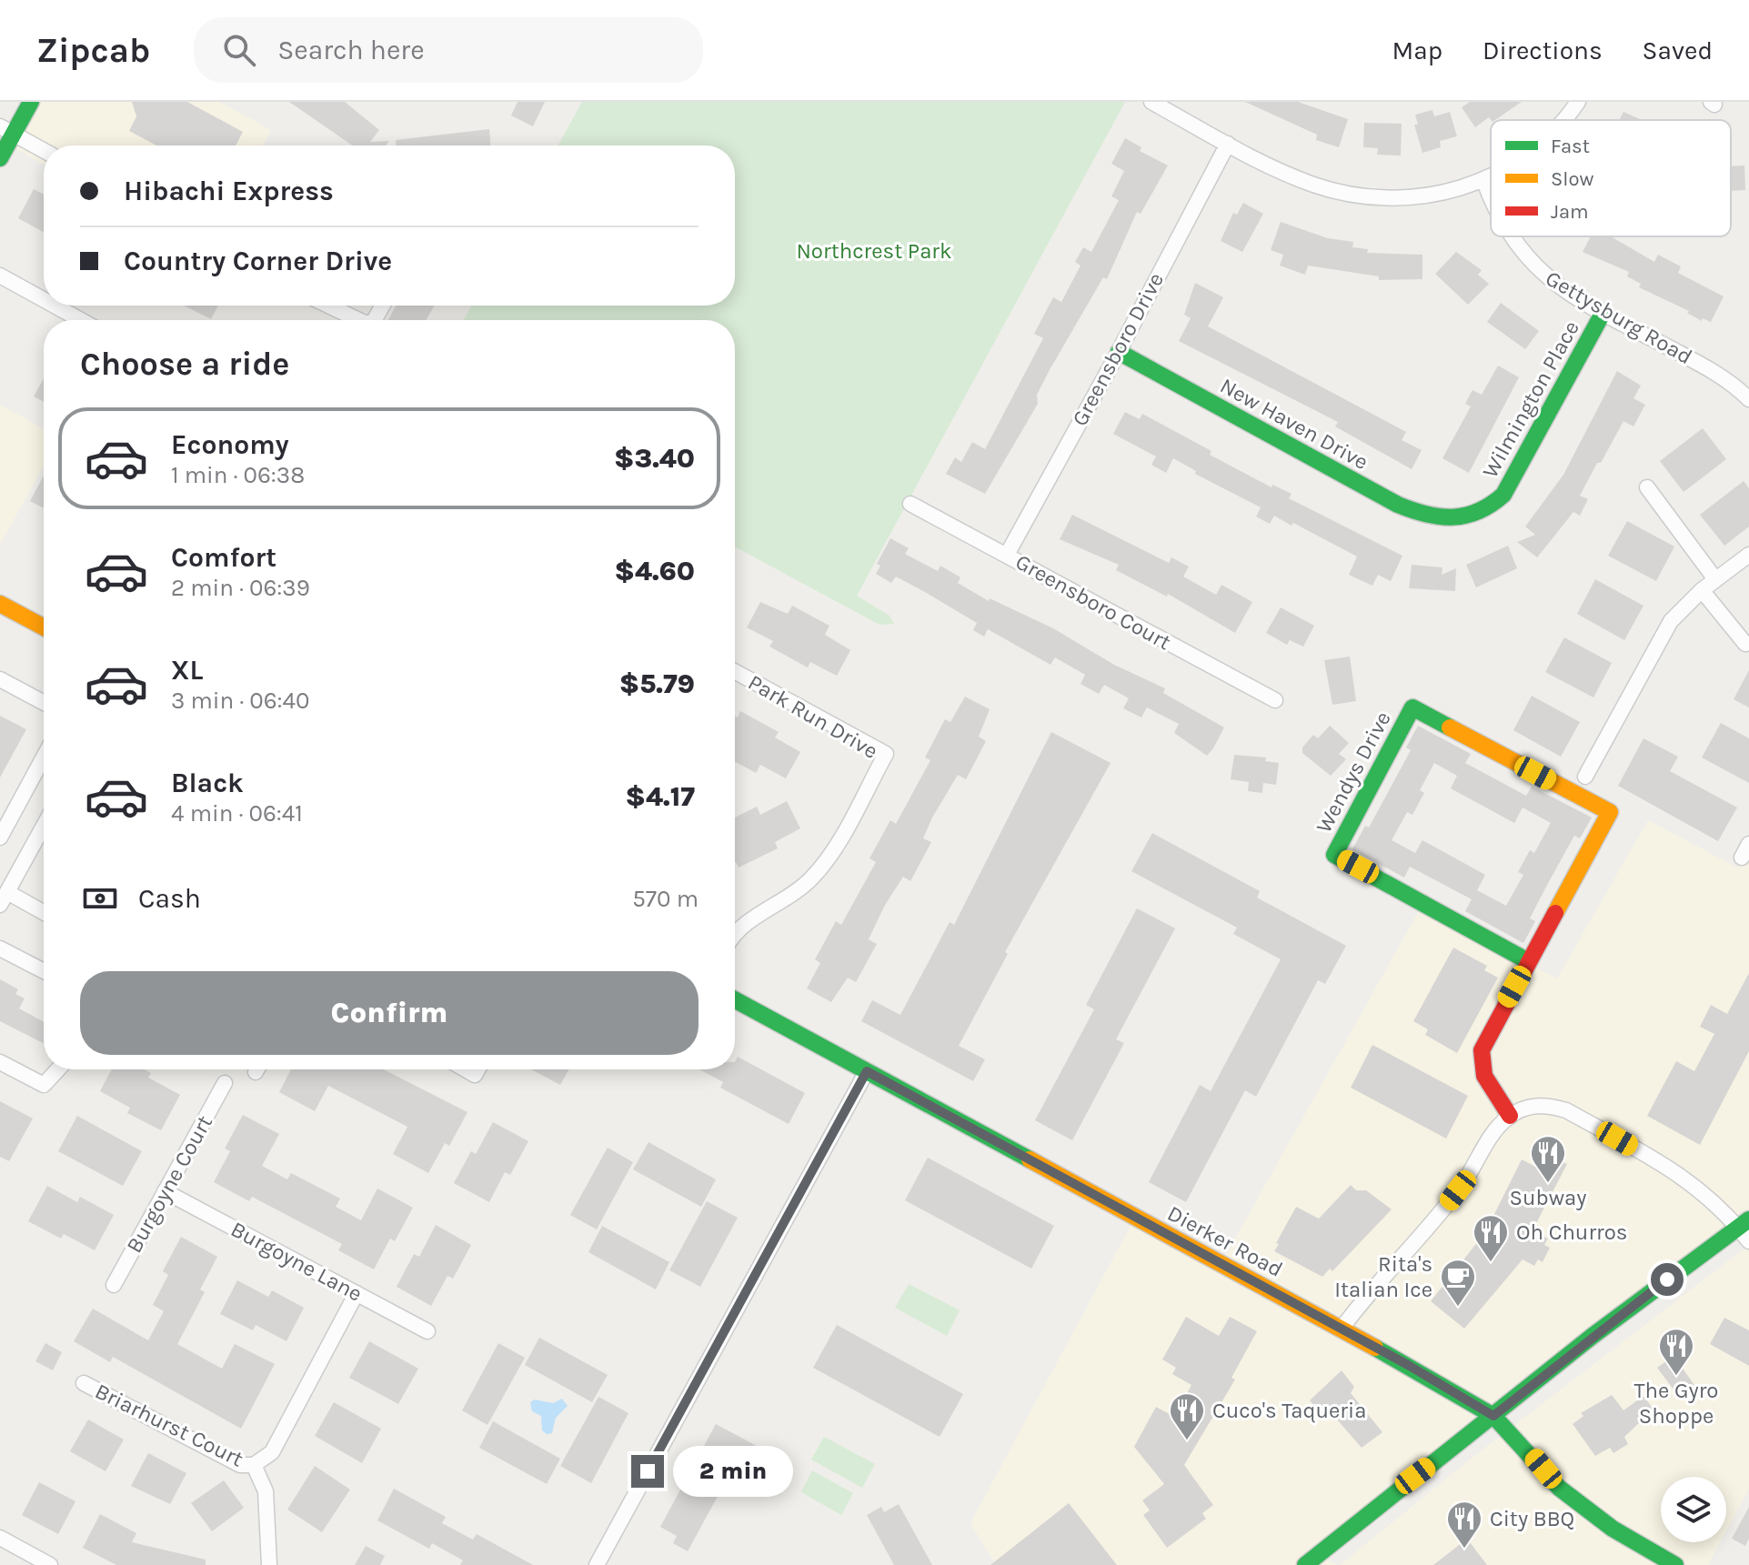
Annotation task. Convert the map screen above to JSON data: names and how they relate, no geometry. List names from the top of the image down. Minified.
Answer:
{"streets":{"street":["Gettysburg Road","Greensboro Drive","Wilmington Place","New Haven Drive","Greensboro Court","Park Run Drive","Wendys Drive","Burgoyne Court","Dierker Road","Burgoyne Lane","Briarhurst Court"]},"crossings":[["Gettysburg Road","Wilmington Place"],["Greensboro Drive","New Haven Drive"],["Greensboro Drive","Greensboro Court"],["Wilmington Place","New Haven Drive"],["Burgoyne Court","Burgoyne Lane"]],"parks":["Northcrest Park"],"places":{"restaurant":["Subway","Oh Churros","The Gyro Shoppe","Cuco's Taqueria","City BBQ"],"cafe":["Rita's Italian Ice"]},"legend":["Fast","Slow","Jam"],"page":{"header":"Zipcab","search":"Search here","nav":["Map","Directions","Saved"],"banner":["Hibachi Express","Country Corner Drive"],"heading":"Choose a ride","list":[{"name":"Economy","note":"1 min · 06:38","value":"$3.40"},{"name":"Comfort","note":"2 min · 06:39","value":"$4.60"},{"name":"XL","note":"3 min · 06:40","value":"$5.79"},{"name":"Black","note":"4 min · 06:41","value":"$4.17"}],"pay":["Cash","570 m"],"buttons":"Confirm","bubble":"2 min"}}
